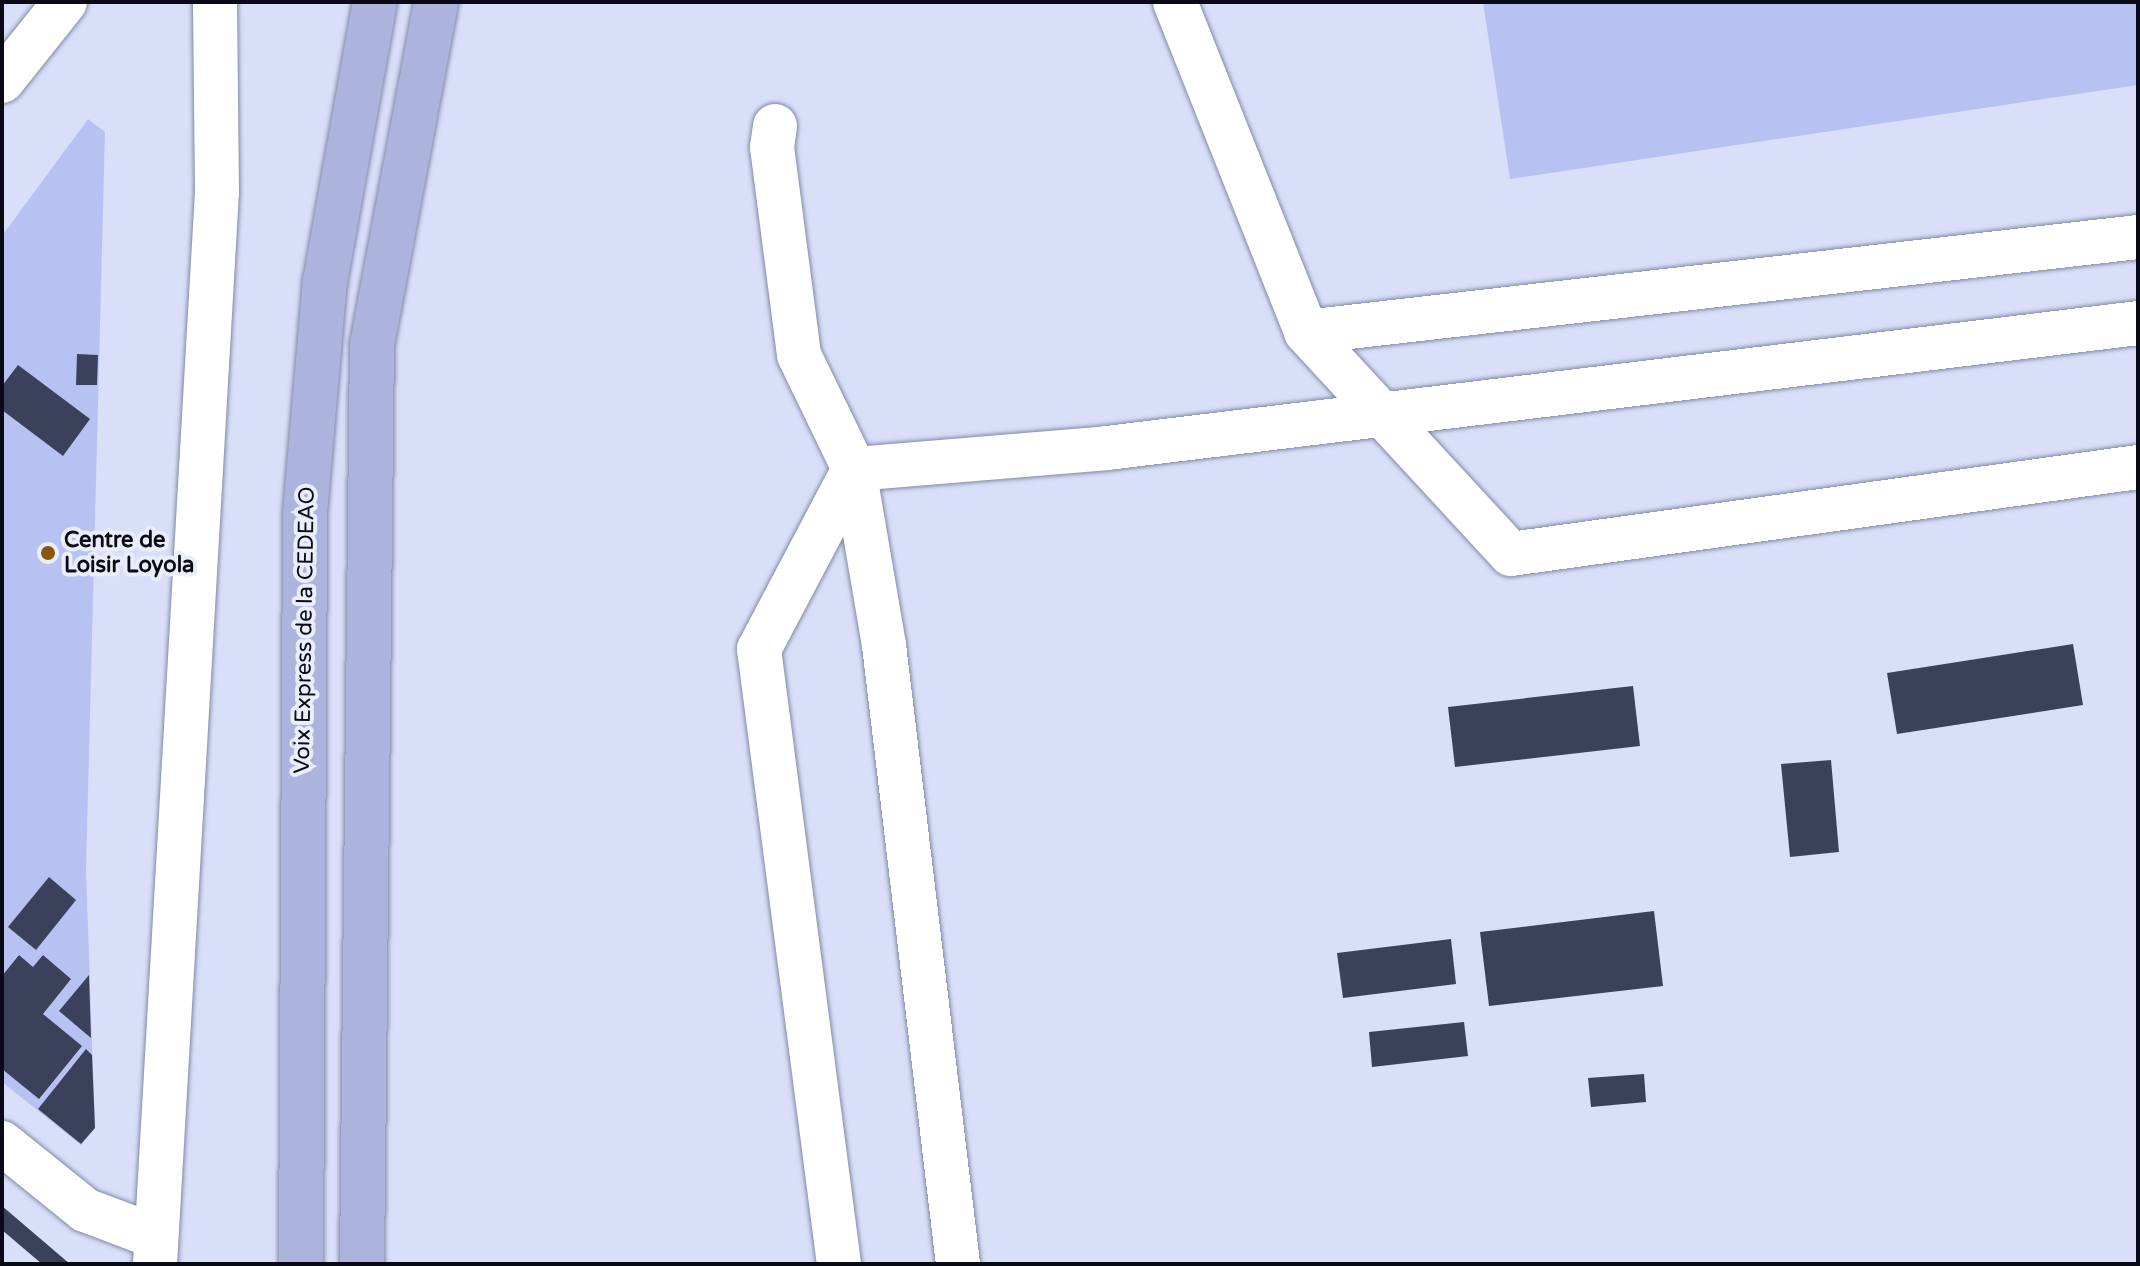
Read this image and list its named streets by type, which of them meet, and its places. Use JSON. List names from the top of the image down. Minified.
{"streets":{"main road":["Voix Express de la CEDEAO"]},"places":["Centre de Loisir Loyola"]}
